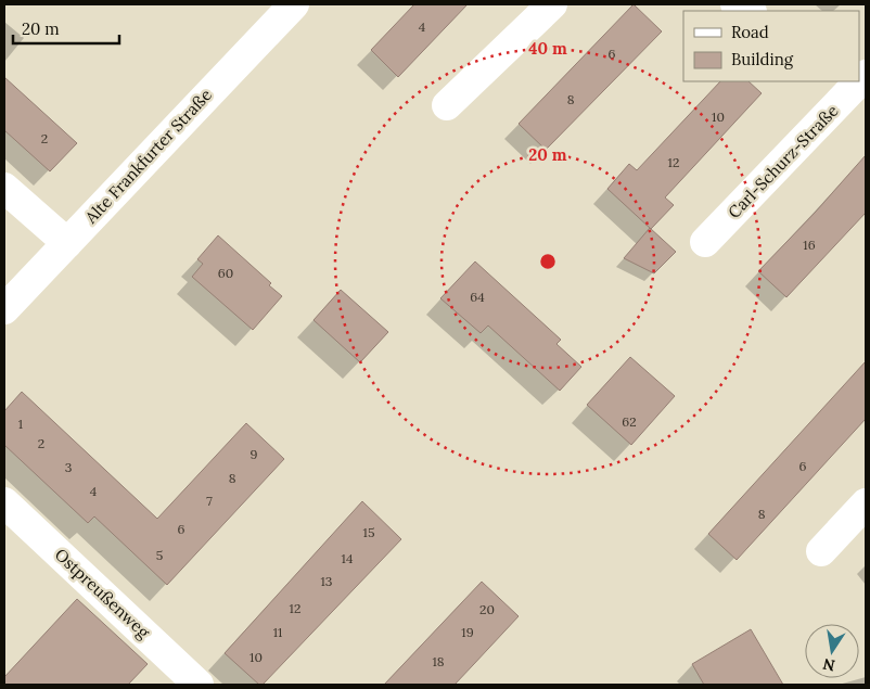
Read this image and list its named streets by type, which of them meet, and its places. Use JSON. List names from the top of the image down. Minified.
{"streets":{"street":["Alte Frankfurter Straße","Carl-Schurz-Straße","Ostpreußenweg"]},"house_numbers":["4","6","8","10","2","12","16","60","64","62","1","2","9","6","3","8","4","7","8","6","15","5","14","13","12","20","11","19","10","18"],"legend":["Road","Building"],"scale_bar":"20 m","north":"bottom","rings":["40 m","20 m"]}
